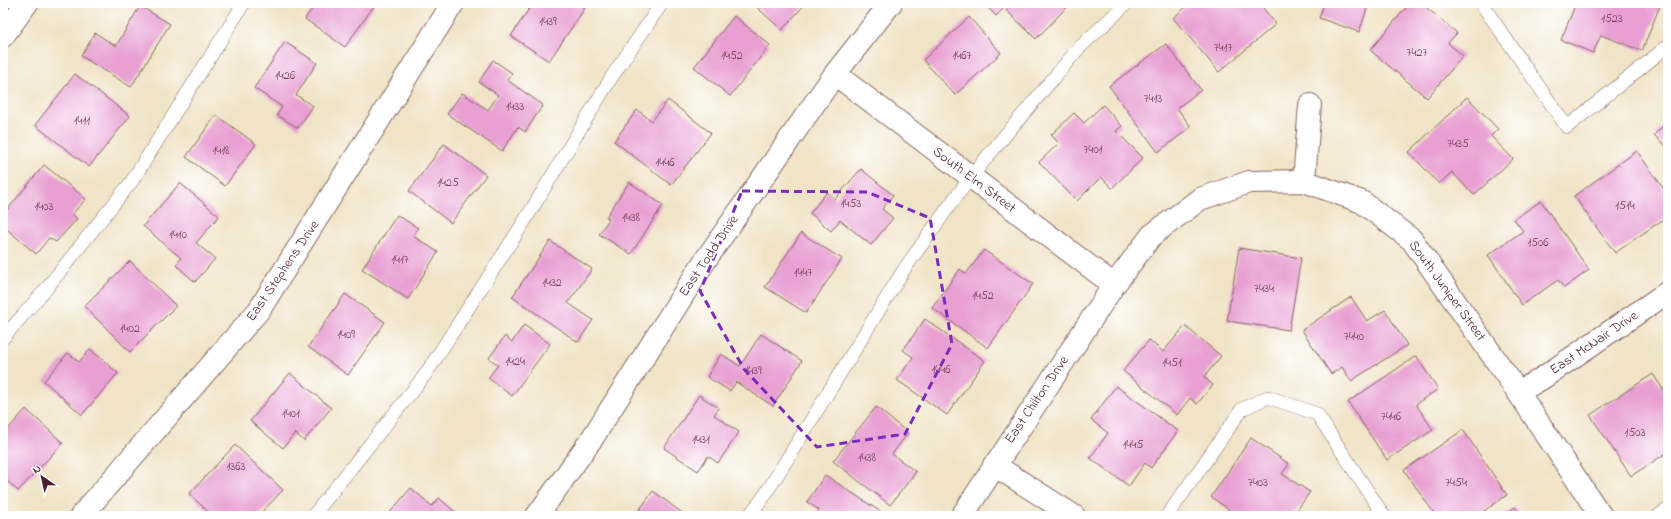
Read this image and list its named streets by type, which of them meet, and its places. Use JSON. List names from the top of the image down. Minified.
{"streets":{"street":["South Elm Street","East Todd Drive","East Stephens Drive","South Juniper Street","East McNair Drive","East Chilton Drive"]},"crossings":[["South Elm Street","East Todd Drive"],["South Elm Street","South Juniper Street"],["South Elm Street","East Chilton Drive"],["South Juniper Street","East McNair Drive"],["South Juniper Street","East Chilton Drive"]],"house_numbers":["1523","1439","7417","7427","1452","1467","1426","7413","1433","1411","7435","7401","1418","1446","1425","1453","1514","1403","1438","1410","1506","1417","1447","1432","7434","1452","1402","1409","7440","1424","1451","1446","1439","1401","7446","1503","1431","1445","1438","1363","7403","7454"],"north":"top left"}
